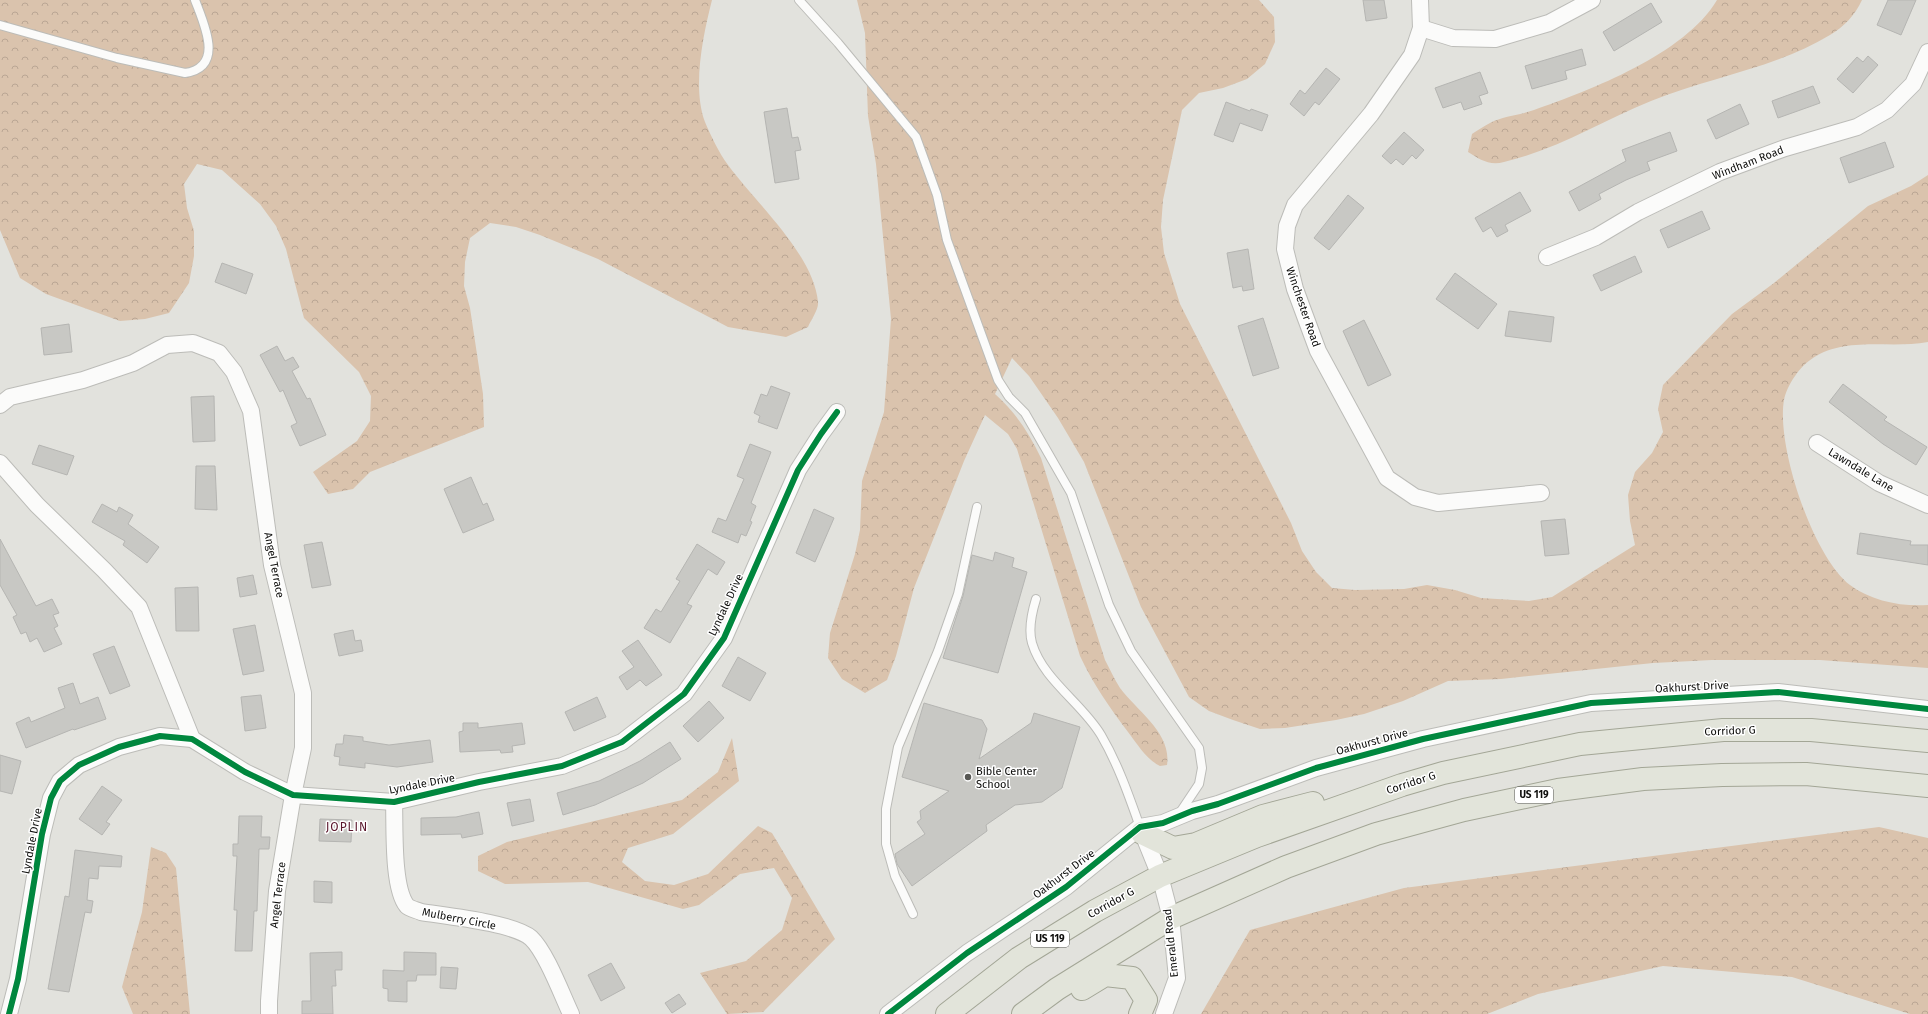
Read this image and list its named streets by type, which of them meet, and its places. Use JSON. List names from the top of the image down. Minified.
{"streets":{"highway":["Corridor G","US 119"],"street":["Windham Road","Winchester Road","Lawndale Lane","Angel Terrace","Lyndale Drive","Oakhurst Drive","Mulberry Circle","Emerald Road"]},"crossings":[["Angel Terrace","Lyndale Drive"],["Lyndale Drive","Mulberry Circle"],["Oakhurst Drive","Emerald Road"],["Corridor G","Emerald Road"],["US 119","Emerald Road"]],"districts":["JOPLIN"],"places":["Bible Center School"]}
